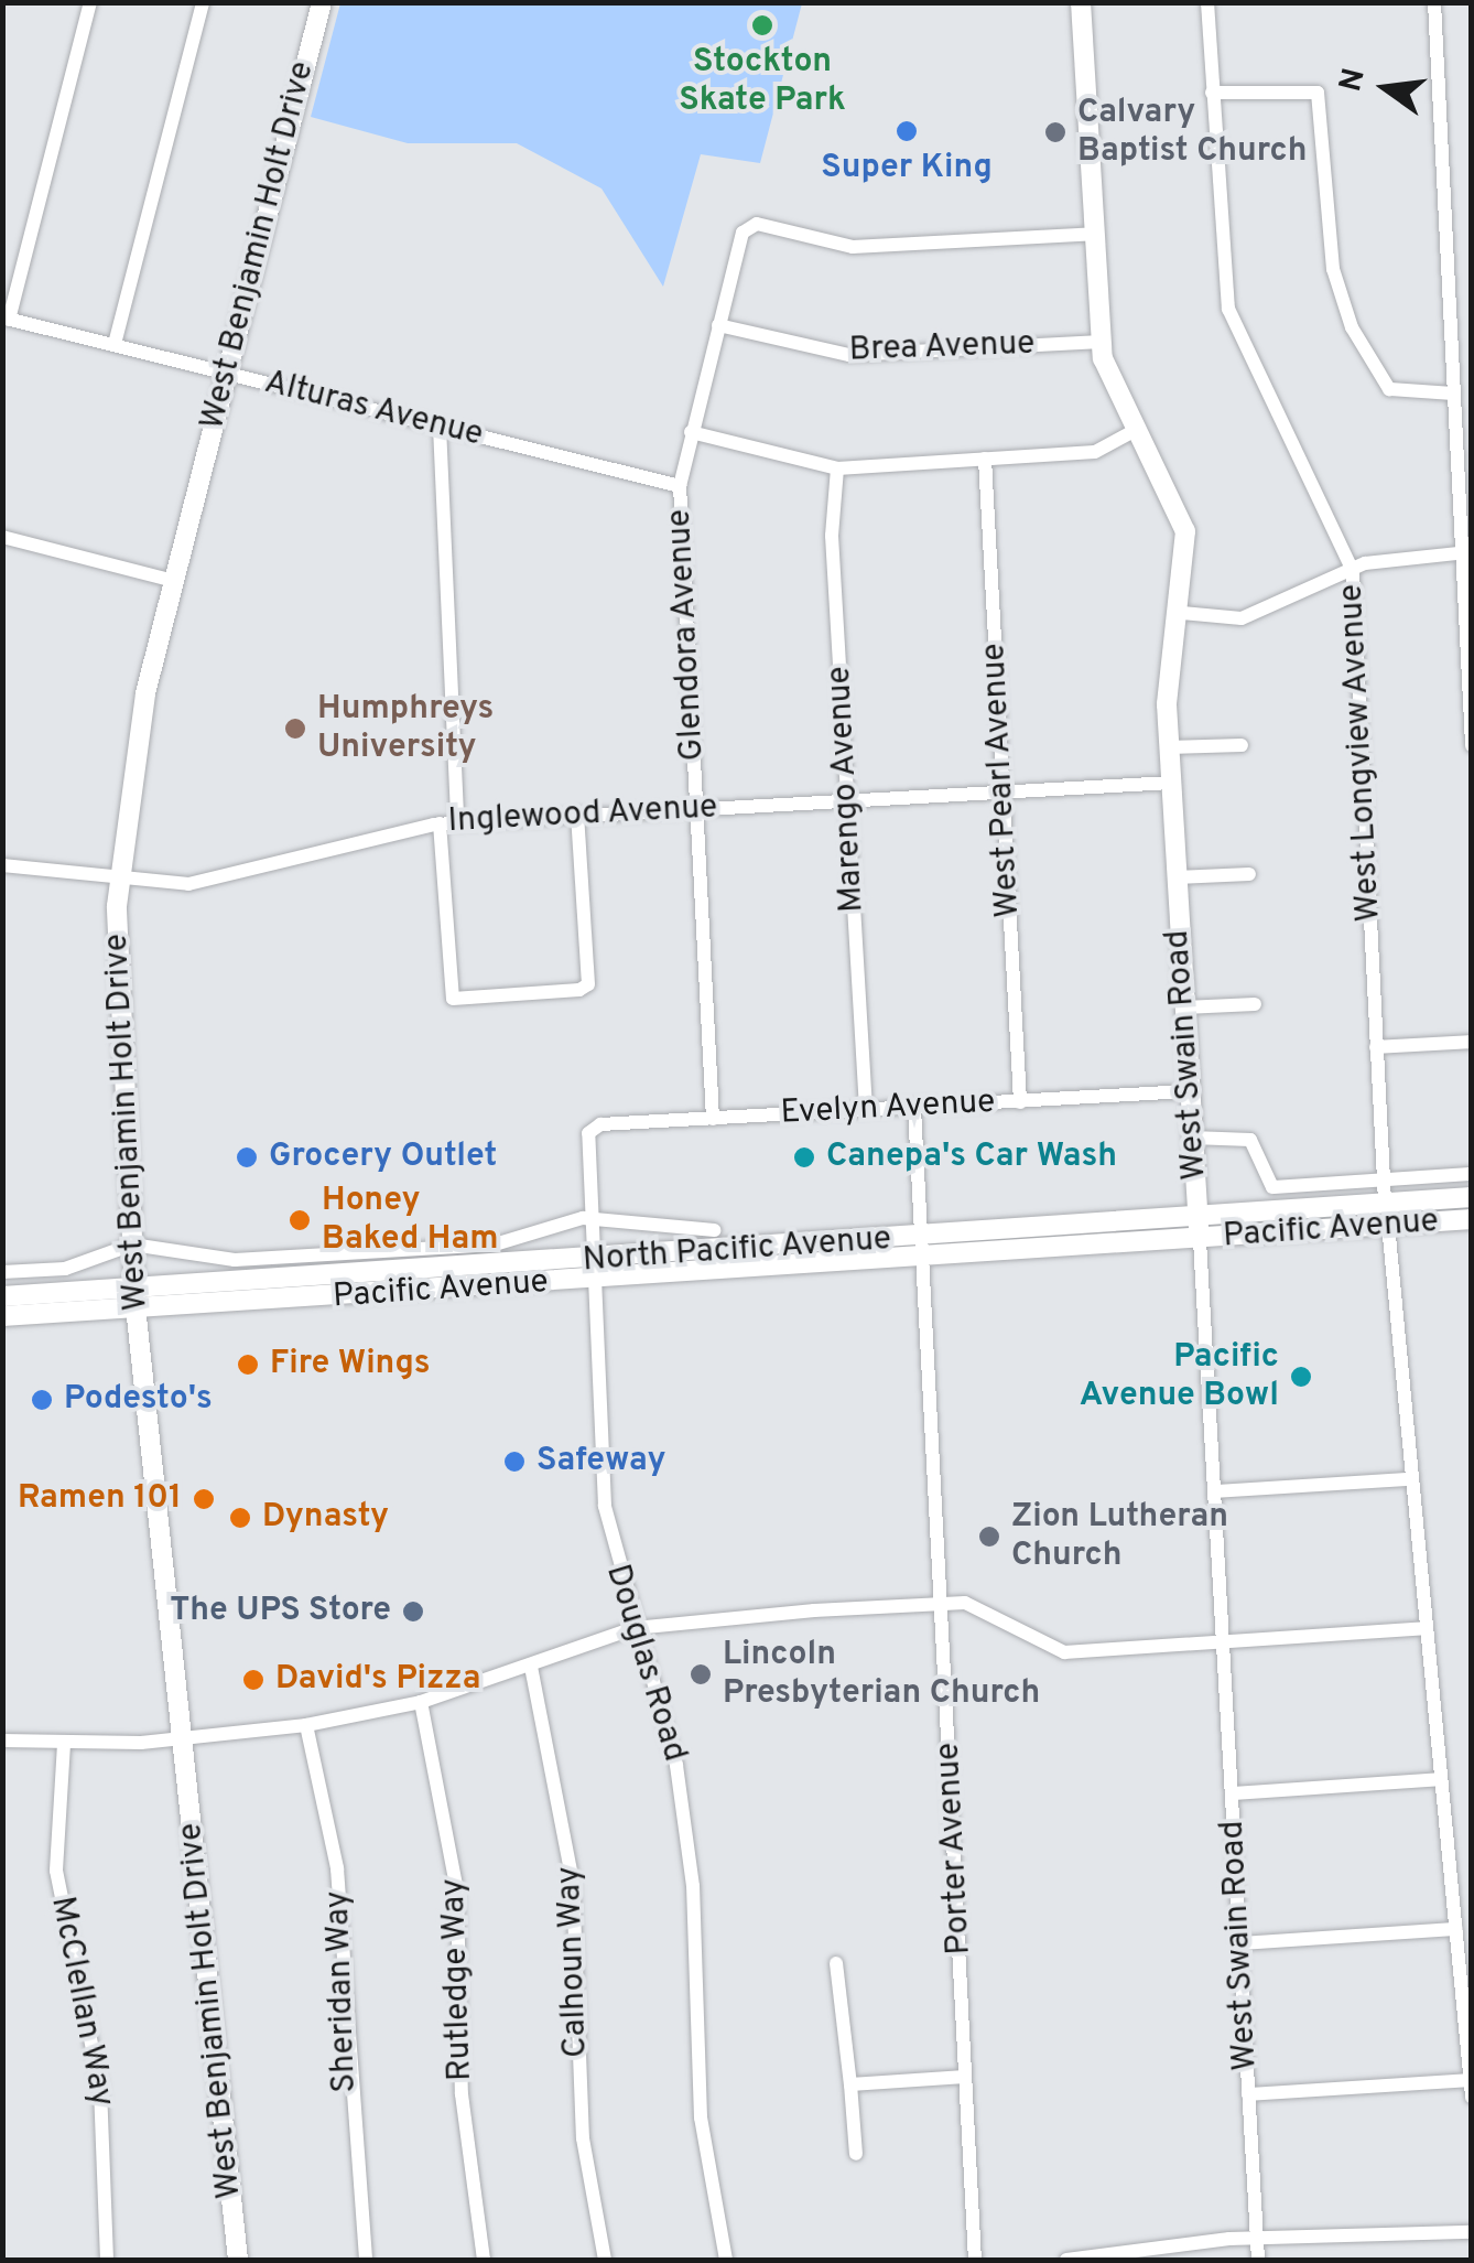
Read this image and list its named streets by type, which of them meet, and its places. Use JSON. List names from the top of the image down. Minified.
{"streets":{"main road":["West Benjamin Holt Drive","West Swain Road","Pacific Avenue","North Pacific Avenue"],"street":["Brea Avenue","Alturas Avenue","Glendora Avenue","West Longview Avenue","West Pearl Avenue","Marengo Avenue","Inglewood Avenue","Evelyn Avenue","Douglas Road","Porter Avenue","Calhoun Way","Rutledge Way","Sheridan Way","McClellan Way"]},"crossings":[["West Benjamin Holt Drive","Alturas Avenue"],["West Benjamin Holt Drive","Inglewood Avenue"],["West Benjamin Holt Drive","Pacific Avenue"],["Brea Avenue","Glendora Avenue"],["Brea Avenue","West Swain Road"],["Alturas Avenue","Glendora Avenue"],["Glendora Avenue","Inglewood Avenue"],["Glendora Avenue","West Swain Road"],["Glendora Avenue","Evelyn Avenue"],["West Longview Avenue","North Pacific Avenue"],["West Pearl Avenue","Inglewood Avenue"],["West Pearl Avenue","Evelyn Avenue"],["Marengo Avenue","Inglewood Avenue"],["Marengo Avenue","Evelyn Avenue"],["Inglewood Avenue","West Swain Road"],["West Swain Road","Evelyn Avenue"],["West Swain Road","Pacific Avenue"],["West Swain Road","North Pacific Avenue"],["Evelyn Avenue","Douglas Road"],["Evelyn Avenue","Porter Avenue"],["Pacific Avenue","North Pacific Avenue"],["Pacific Avenue","Douglas Road"],["Pacific Avenue","Porter Avenue"],["North Pacific Avenue","Douglas Road"],["North Pacific Avenue","Porter Avenue"]],"places":["Stockton Skate Park","Super King","Calvary Baptist Church","Humphreys University","Grocery Outlet","Canepa's Car Wash","Honey Baked Ham","Fire Wings","Pacific Avenue Bowl","Podesto's","Safeway","Ramen 101","Dynasty","Zion Lutheran Church","The UPS Store","Lincoln Presbyterian Church","David's Pizza"],"north":"left"}
